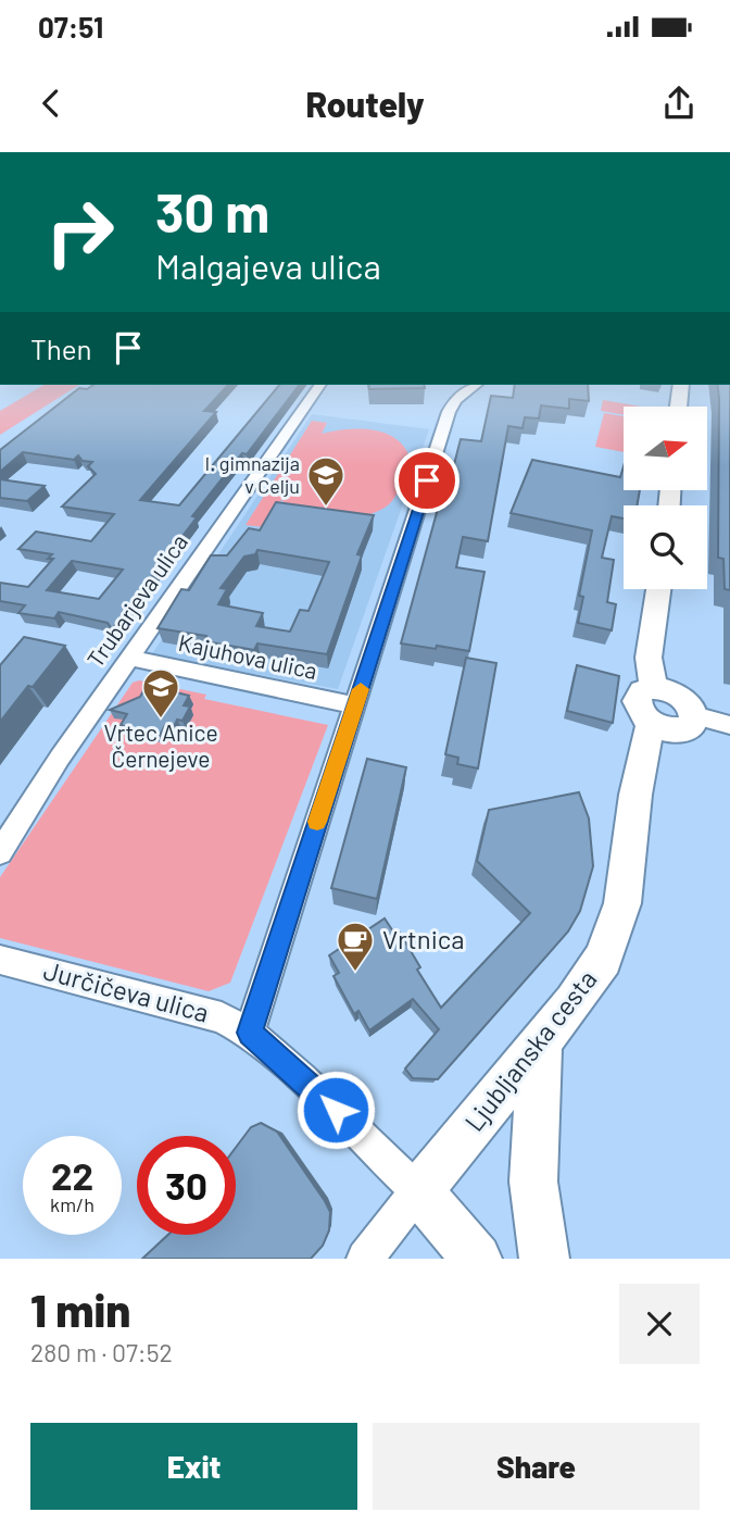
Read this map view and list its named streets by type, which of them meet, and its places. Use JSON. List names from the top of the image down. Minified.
{"streets":{"street":["Trubarjeva ulica","Kajuhova ulica","Jurčičeva ulica","Ljubljanska cesta"]},"crossings":[["Trubarjeva ulica","Kajuhova ulica"],["Jurčičeva ulica","Ljubljanska cesta"]],"places":{"school or university":["I. gimnazija v Celju","Vrtec Anice Černejeve"],"cafe":["Vrtnica"]},"north":"right","page":{"status":"07:51","header":"Routely","turn":["30 m","Malgajeva ulica"],"then":"Then","speed":"22 km/h","limit":"30","heading":["1 min","280 m · 07:52"],"buttons":["Exit","Share"]}}
